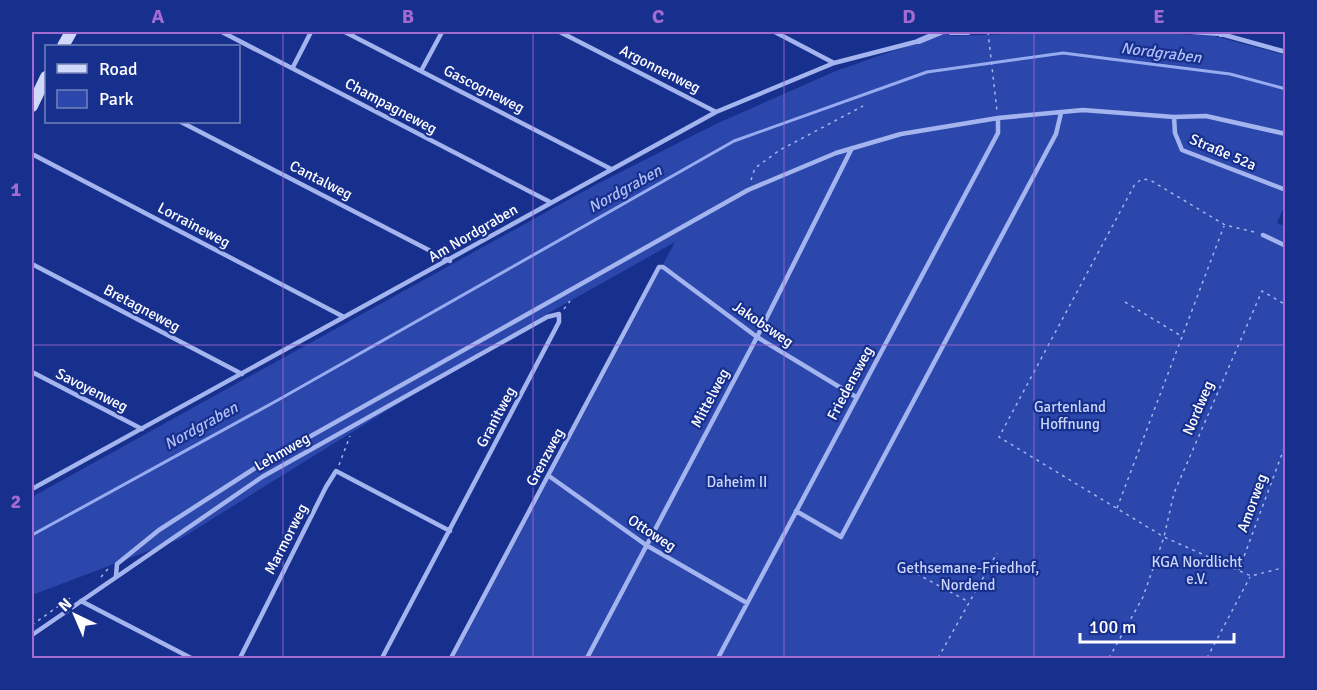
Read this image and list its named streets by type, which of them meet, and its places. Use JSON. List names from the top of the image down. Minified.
{"streets":{"street":["Am Nordgraben"],"lane":["Argonnenweg","Gascogneweg","Champagneweg","Straße 52a","Cantalweg","Lorraineweg","Bretagneweg","Jakobsweg","Friedensweg","Savoyenweg","Mittelweg","Granitweg","Lehmweg","Grenzweg","Ottoweg","Marmorweg"],"path":["Nordweg","Amorweg"]},"crossings":[["Argonnenweg","Am Nordgraben"],["Gascogneweg","Am Nordgraben"],["Champagneweg","Am Nordgraben"],["Cantalweg","Am Nordgraben"],["Lorraineweg","Am Nordgraben"],["Am Nordgraben","Bretagneweg"],["Am Nordgraben","Savoyenweg"],["Jakobsweg","Friedensweg"],["Jakobsweg","Mittelweg"],["Jakobsweg","Grenzweg"],["Friedensweg","Ottoweg"],["Mittelweg","Ottoweg"],["Granitweg","Lehmweg"],["Grenzweg","Ottoweg"]],"water":["Nordgraben"],"parks":["Gartenland Hoffnung","Daheim II","KGA Nordlicht e.V.","Gethsemane-Friedhof, Nordend"],"legend":["Road","Park"],"scale_bar":"100 m","north":"top left","grid":{"columns":["A","B","C","D","E"],"rows":["1","2"]}}
